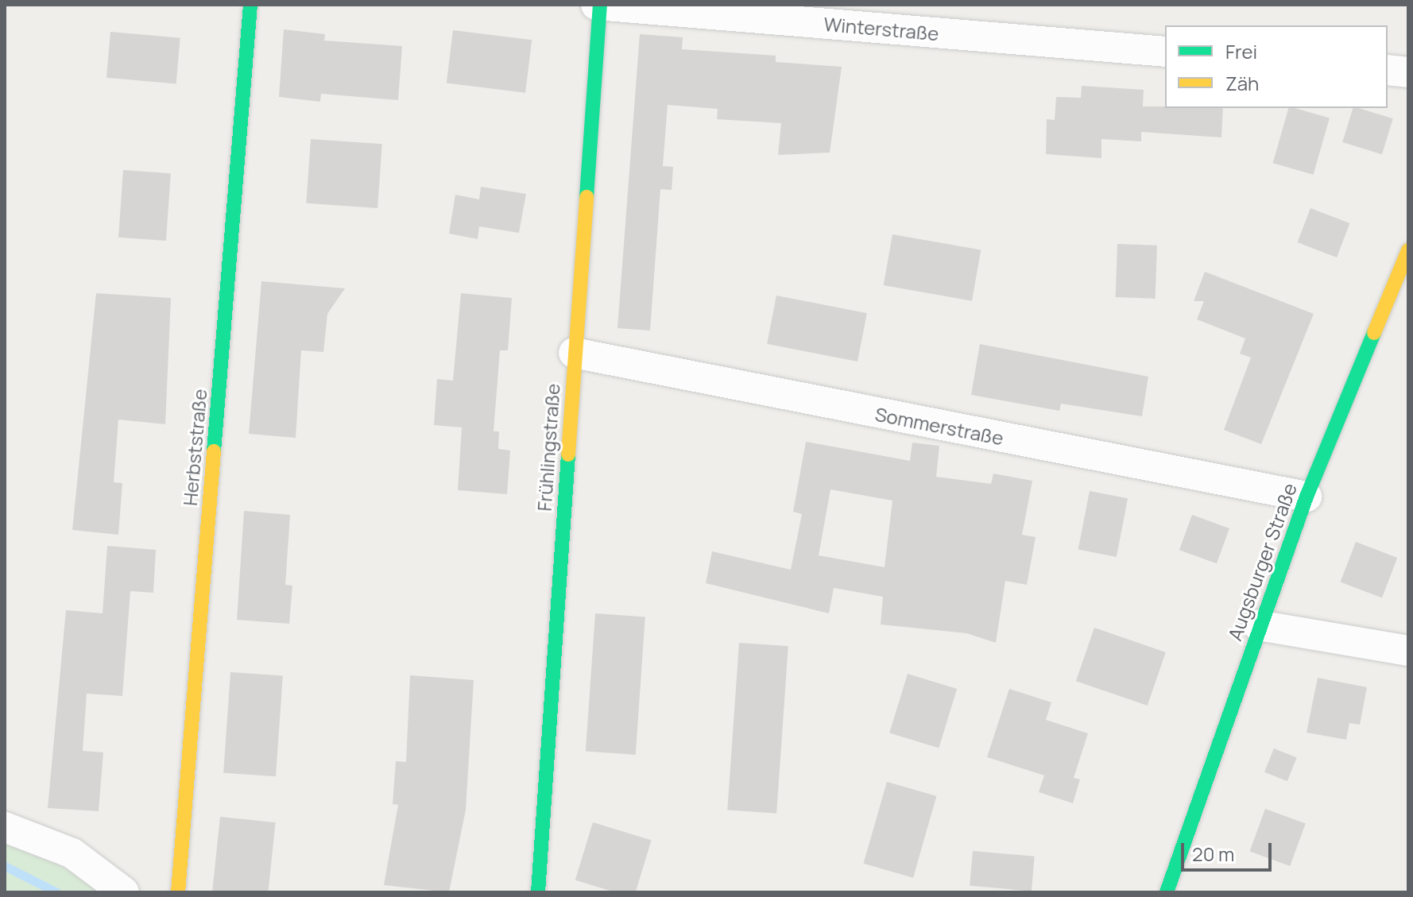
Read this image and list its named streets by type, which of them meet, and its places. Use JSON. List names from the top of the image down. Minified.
{"streets":{"street":["Winterstraße","Sommerstraße","Herbststraße","Frühlingstraße","Augsburger Straße"]},"crossings":[["Winterstraße","Frühlingstraße"],["Sommerstraße","Frühlingstraße"],["Sommerstraße","Augsburger Straße"]],"legend":["Frei","Zäh"],"scale_bar":"20 m"}
